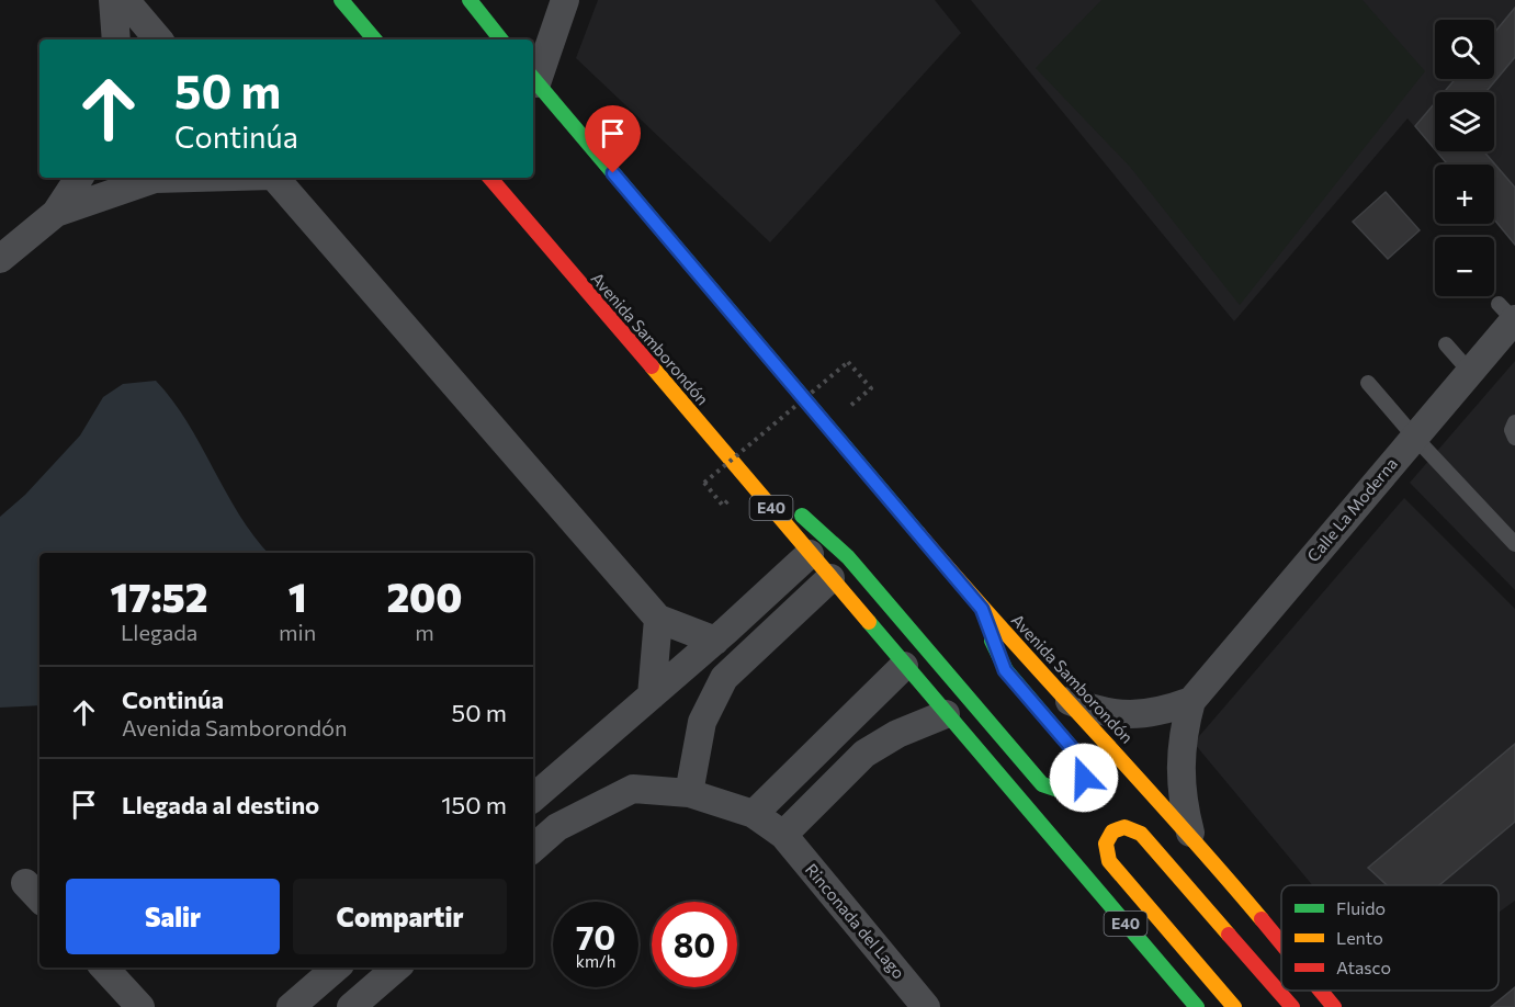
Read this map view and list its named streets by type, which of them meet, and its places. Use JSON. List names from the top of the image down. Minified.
{"streets":{"highway":["Avenida Samborondón","E40"],"street":["Calle La Moderna","Rinconada del Lago"]},"crossings":[["Avenida Samborondón","Calle La Moderna"]],"legend":["Fluido","Lento","Atasco"],"page":{"map_buttons":["+","−"],"turn":["50 m","Continúa"],"eta":["17:52","Llegada","1","min","200","m"],"list":[{"name":"Continúa","note":"Avenida Samborondón","value":"50 m"},{"name":"Llegada al destino","value":"150 m"}],"buttons":["Salir","Compartir"],"speed":"70 km/h","limit":"80"}}
